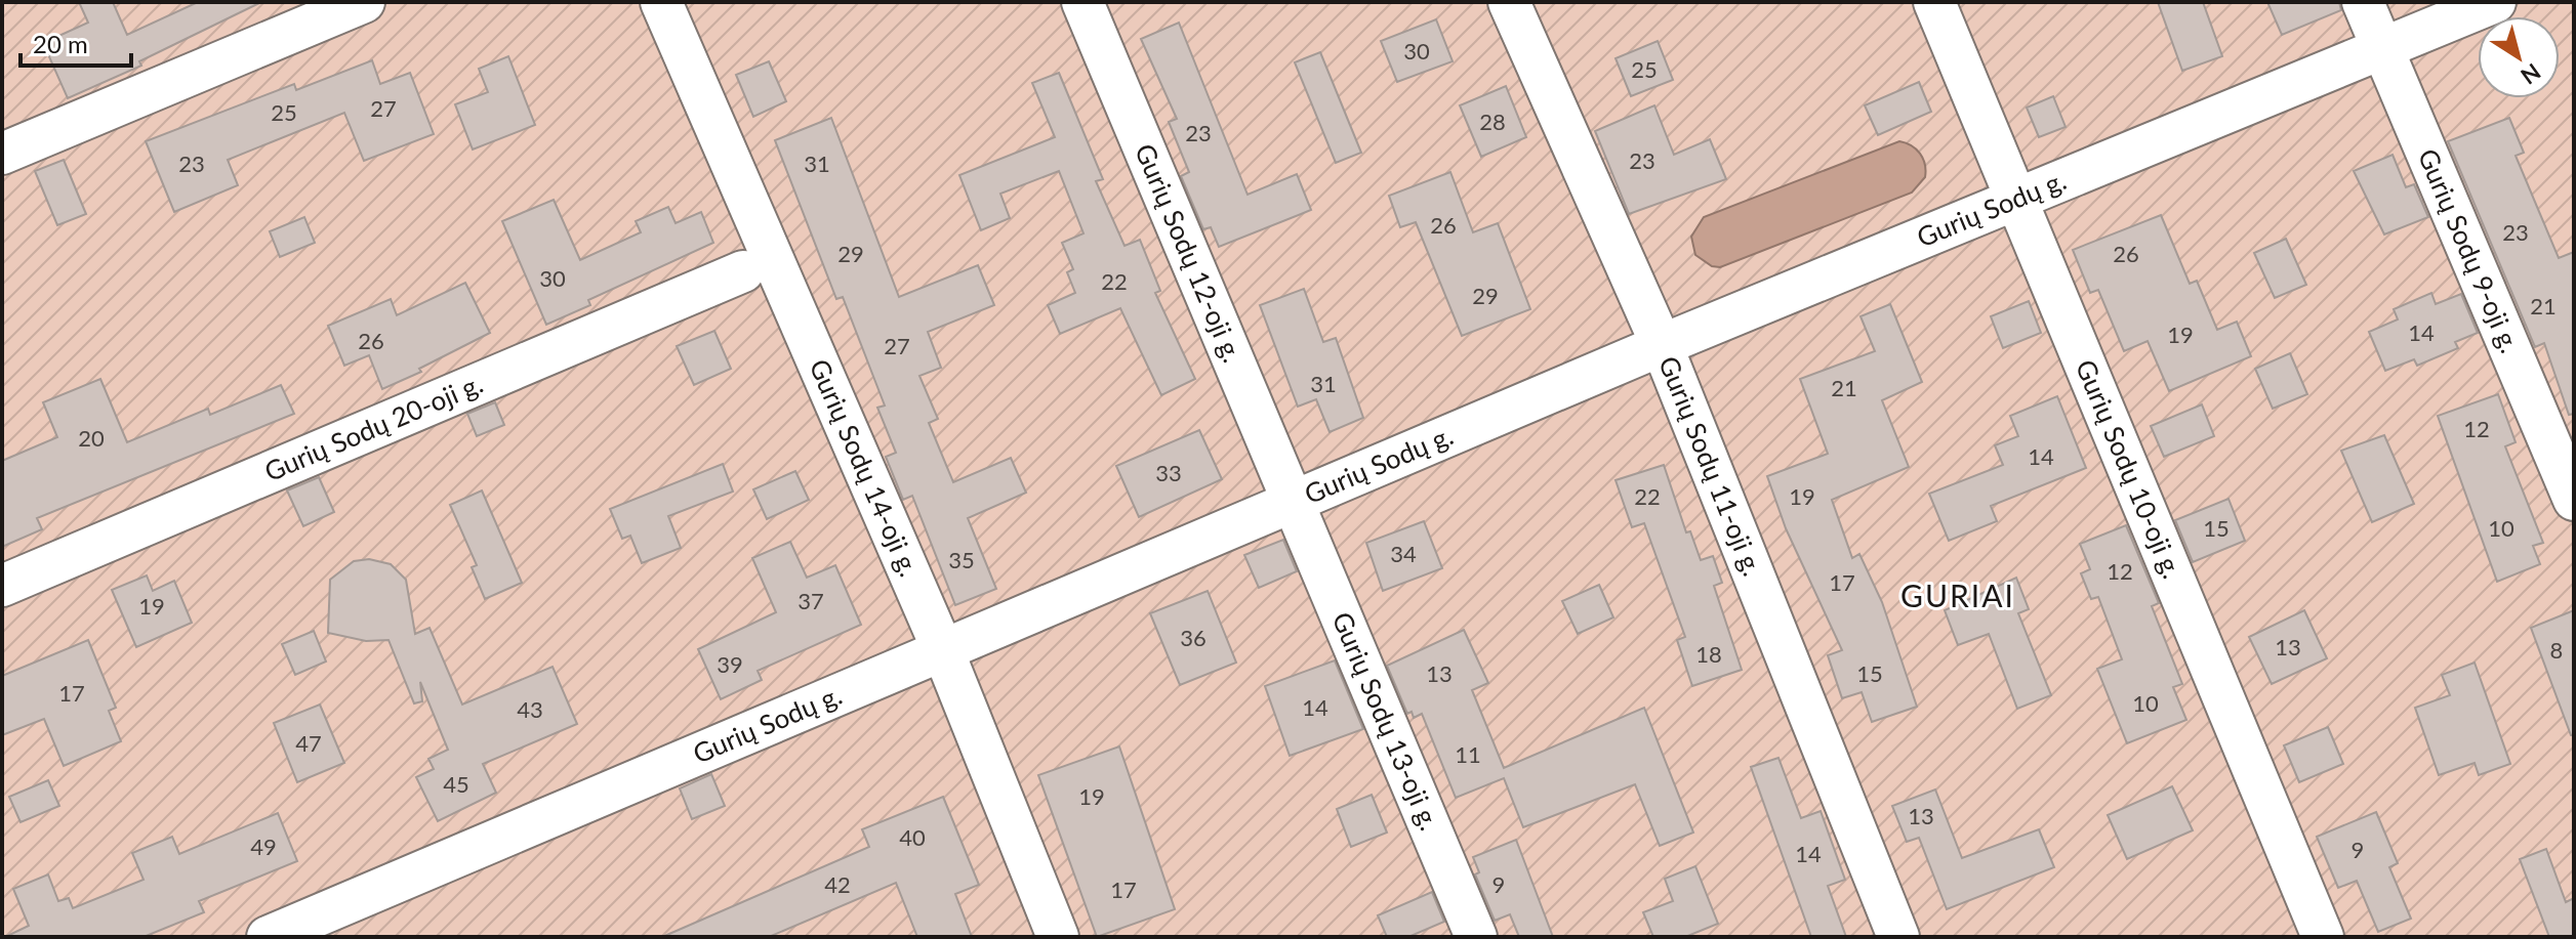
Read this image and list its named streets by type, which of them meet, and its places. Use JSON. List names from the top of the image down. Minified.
{"streets":{"street":["Gurių Sodų g.","Gurių Sodų 9-oji g.","Gurių Sodų 12-oji g.","Gurių Sodų 20-oji g.","Gurių Sodų 11-oji g.","Gurių Sodų 14-oji g.","Gurių Sodų 10-oji g.","Gurių Sodų 13-oji g."]},"crossings":[["Gurių Sodų g.","Gurių Sodų 9-oji g."],["Gurių Sodų g.","Gurių Sodų 12-oji g."],["Gurių Sodų g.","Gurių Sodų 11-oji g."],["Gurių Sodų g.","Gurių Sodų 14-oji g."],["Gurių Sodų g.","Gurių Sodų 10-oji g."],["Gurių Sodų g.","Gurių Sodų 13-oji g."],["Gurių Sodų 12-oji g.","Gurių Sodų 13-oji g."]],"districts":["GURIAI"],"house_numbers":["30","25","27","25","28","23","23","23","31","26","23","29","26","30","22","29","21","14","19","26","27","31","21","12","20","14","33","22","19","15","10","34","35","12","17","37","19","36","13","8","18","39","13","15","17","10","14","43","47","11","45","19","13","40","49","9","14","42","9","17"],"scale_bar":"20 m","north":"bottom right"}
